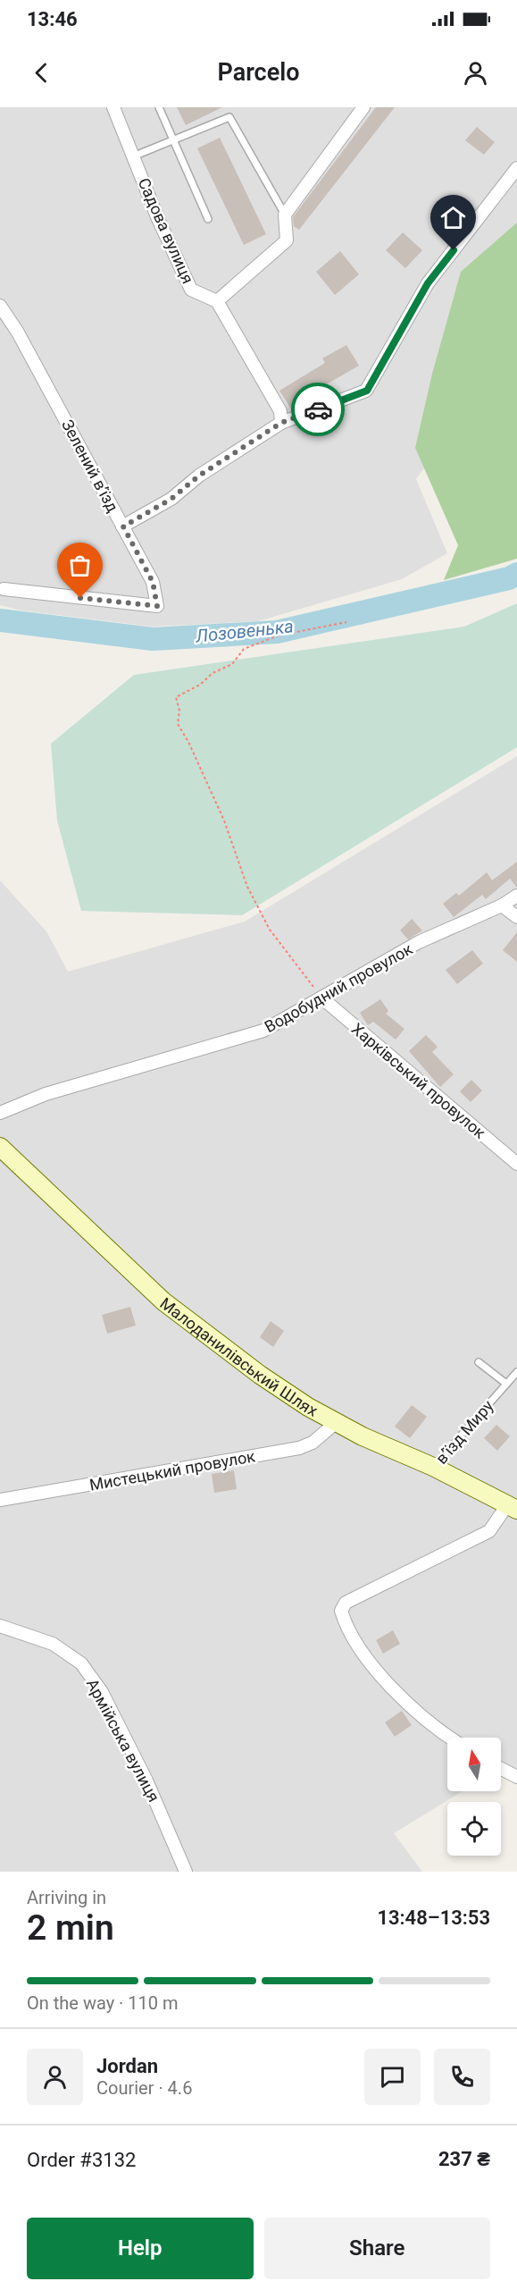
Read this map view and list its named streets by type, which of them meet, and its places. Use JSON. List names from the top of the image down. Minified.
{"streets":{"main road":["Малоданилівський Шлях"],"street":["Садова вулиця","Зелений в’їзд","Водобудний провулок","Харківський провулок","Мистецький провулок","Армійська вулиця"],"lane":["в’їзд Миру"]},"crossings":[["Водобудний провулок","Харківський провулок"],["Малоданилівський Шлях","в’їзд Миру"],["Малоданилівський Шлях","Мистецький провулок"]],"water":["Лозовенька"],"north":"top","page":{"status":"13:46","header":"Parcelo","heading":["2 min","Arriving in","13:48–13:53"],"panel":["Jordan","Courier · 4.6","Order #3132","237 ₴"],"bar":"On the way · 110 m","buttons":["Help","Share"]}}
